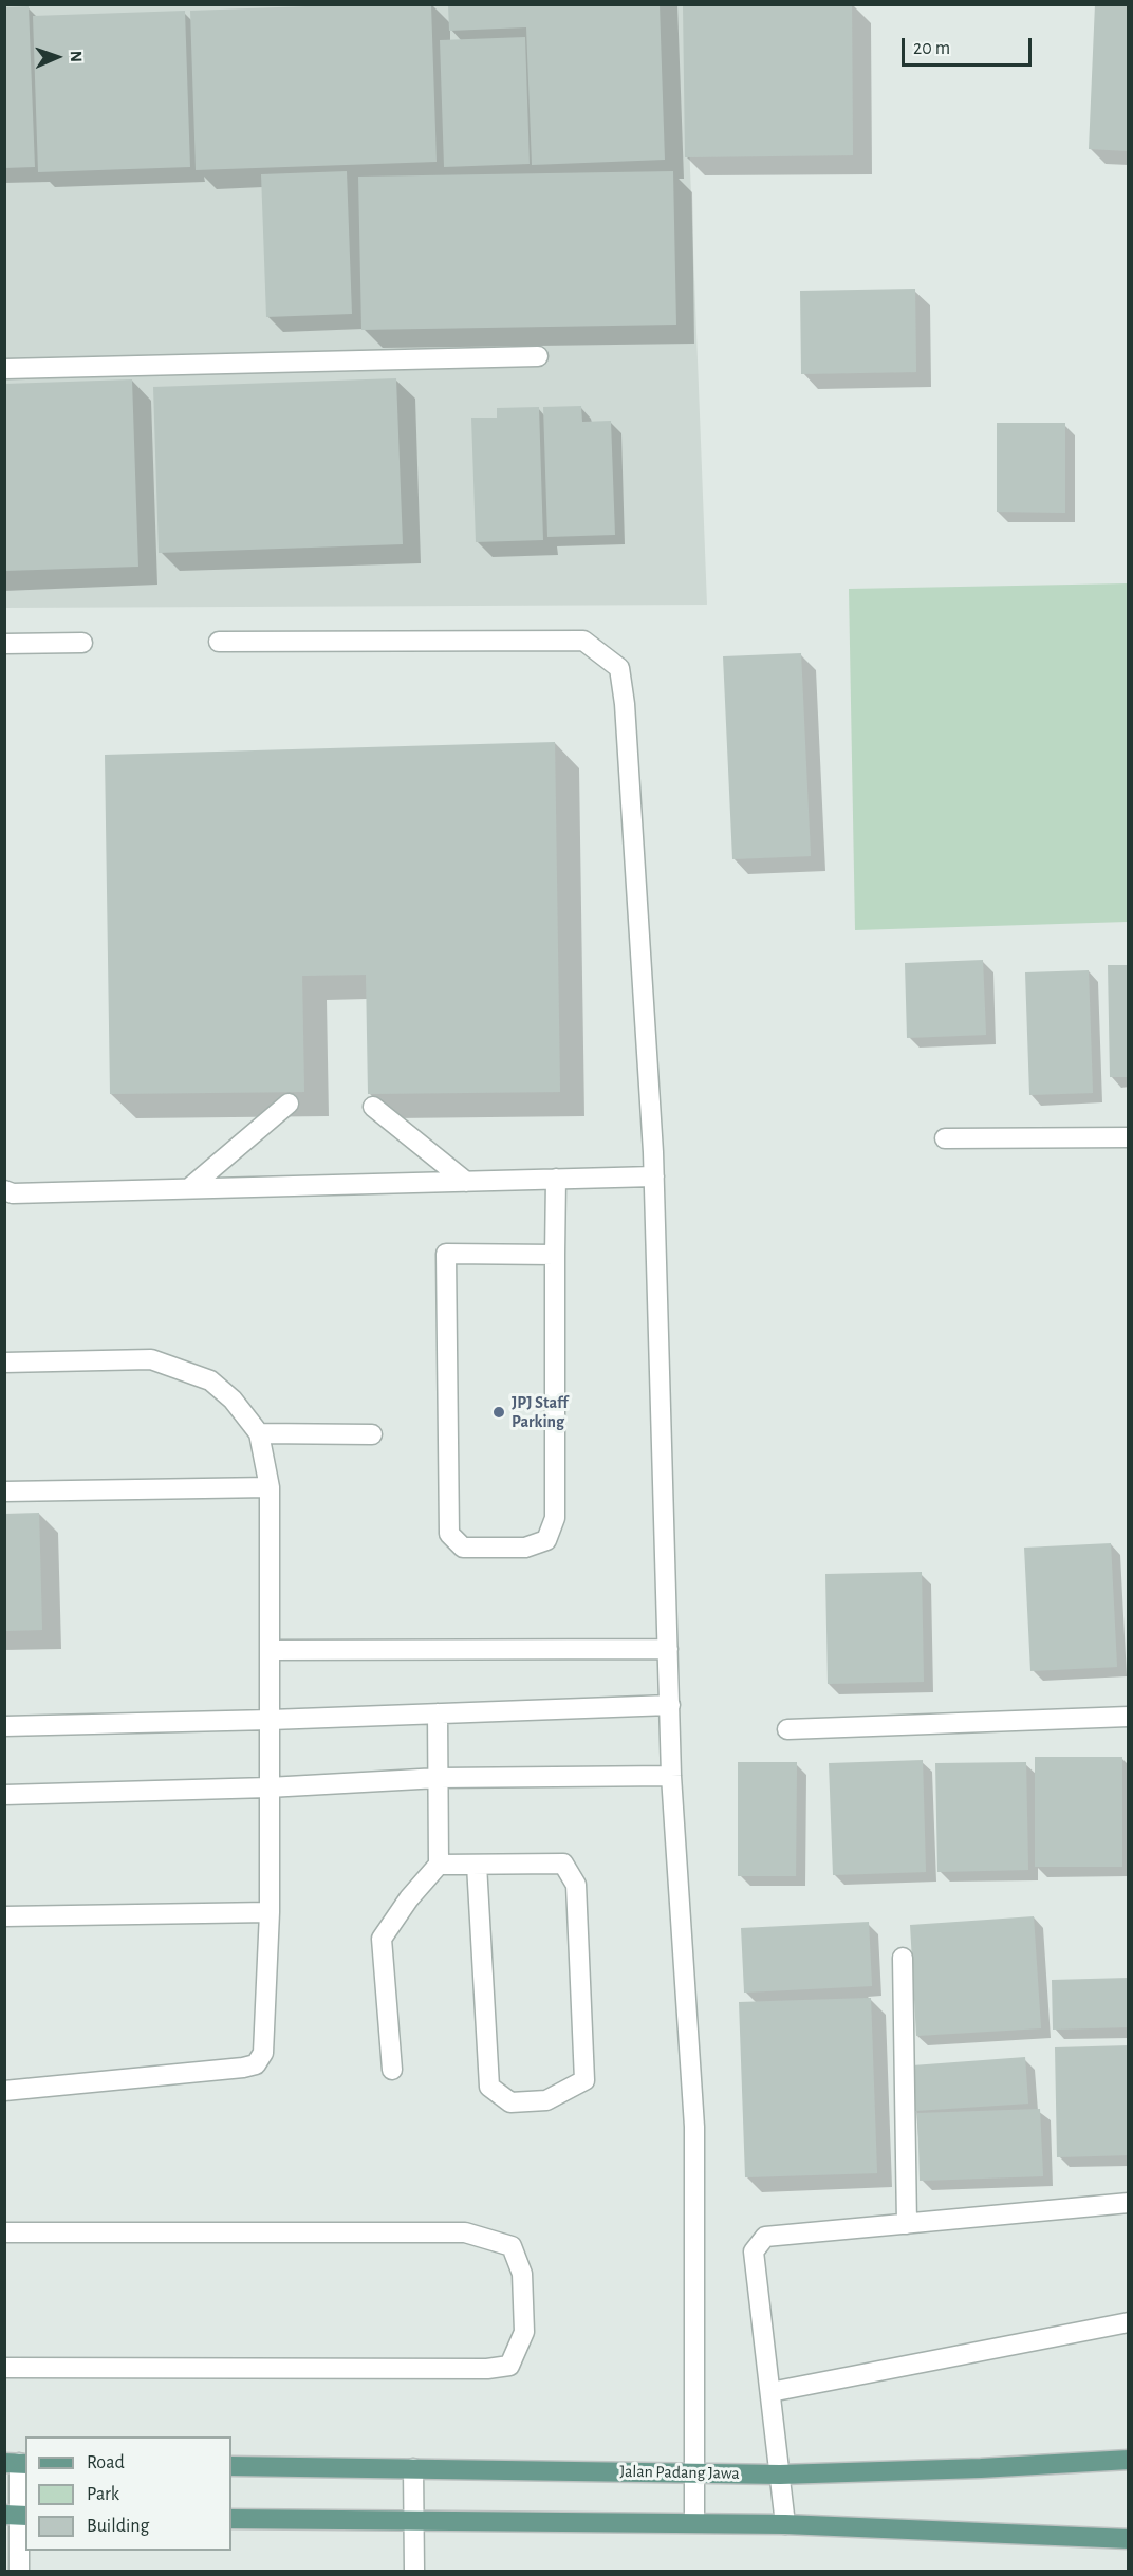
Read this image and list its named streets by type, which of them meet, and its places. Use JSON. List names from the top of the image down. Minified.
{"streets":{"main road":["Jalan Padang Jawa"]},"places":["JPJ Staff Parking"],"legend":["Road","Park","Building"],"scale_bar":"20 m","north":"right"}
